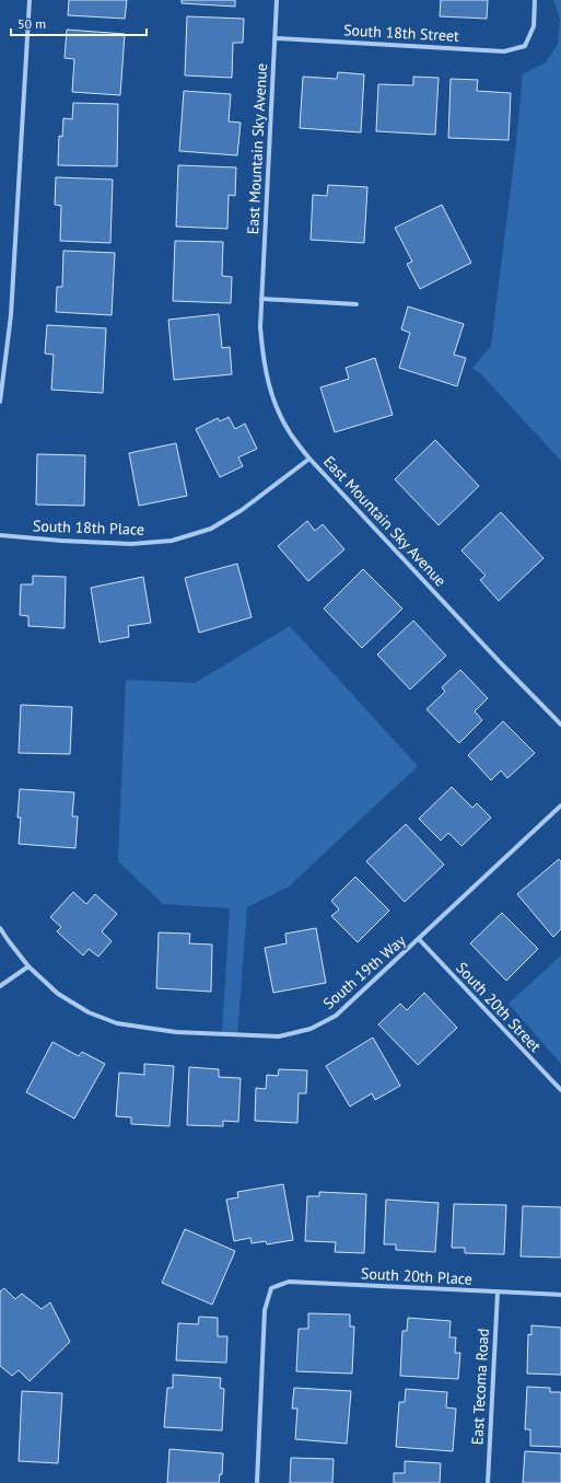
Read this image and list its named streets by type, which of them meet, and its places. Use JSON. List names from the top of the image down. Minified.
{"streets":{"street":["South 18th Street","East Mountain Sky Avenue","South 18th Place","South 19th Way","South 20th Street","South 20th Place","East Tecoma Road"]},"crossings":[["South 18th Street","East Mountain Sky Avenue"],["East Mountain Sky Avenue","South 18th Place"],["South 19th Way","South 20th Street"],["South 20th Place","East Tecoma Road"]],"scale_bar":"50 m"}
